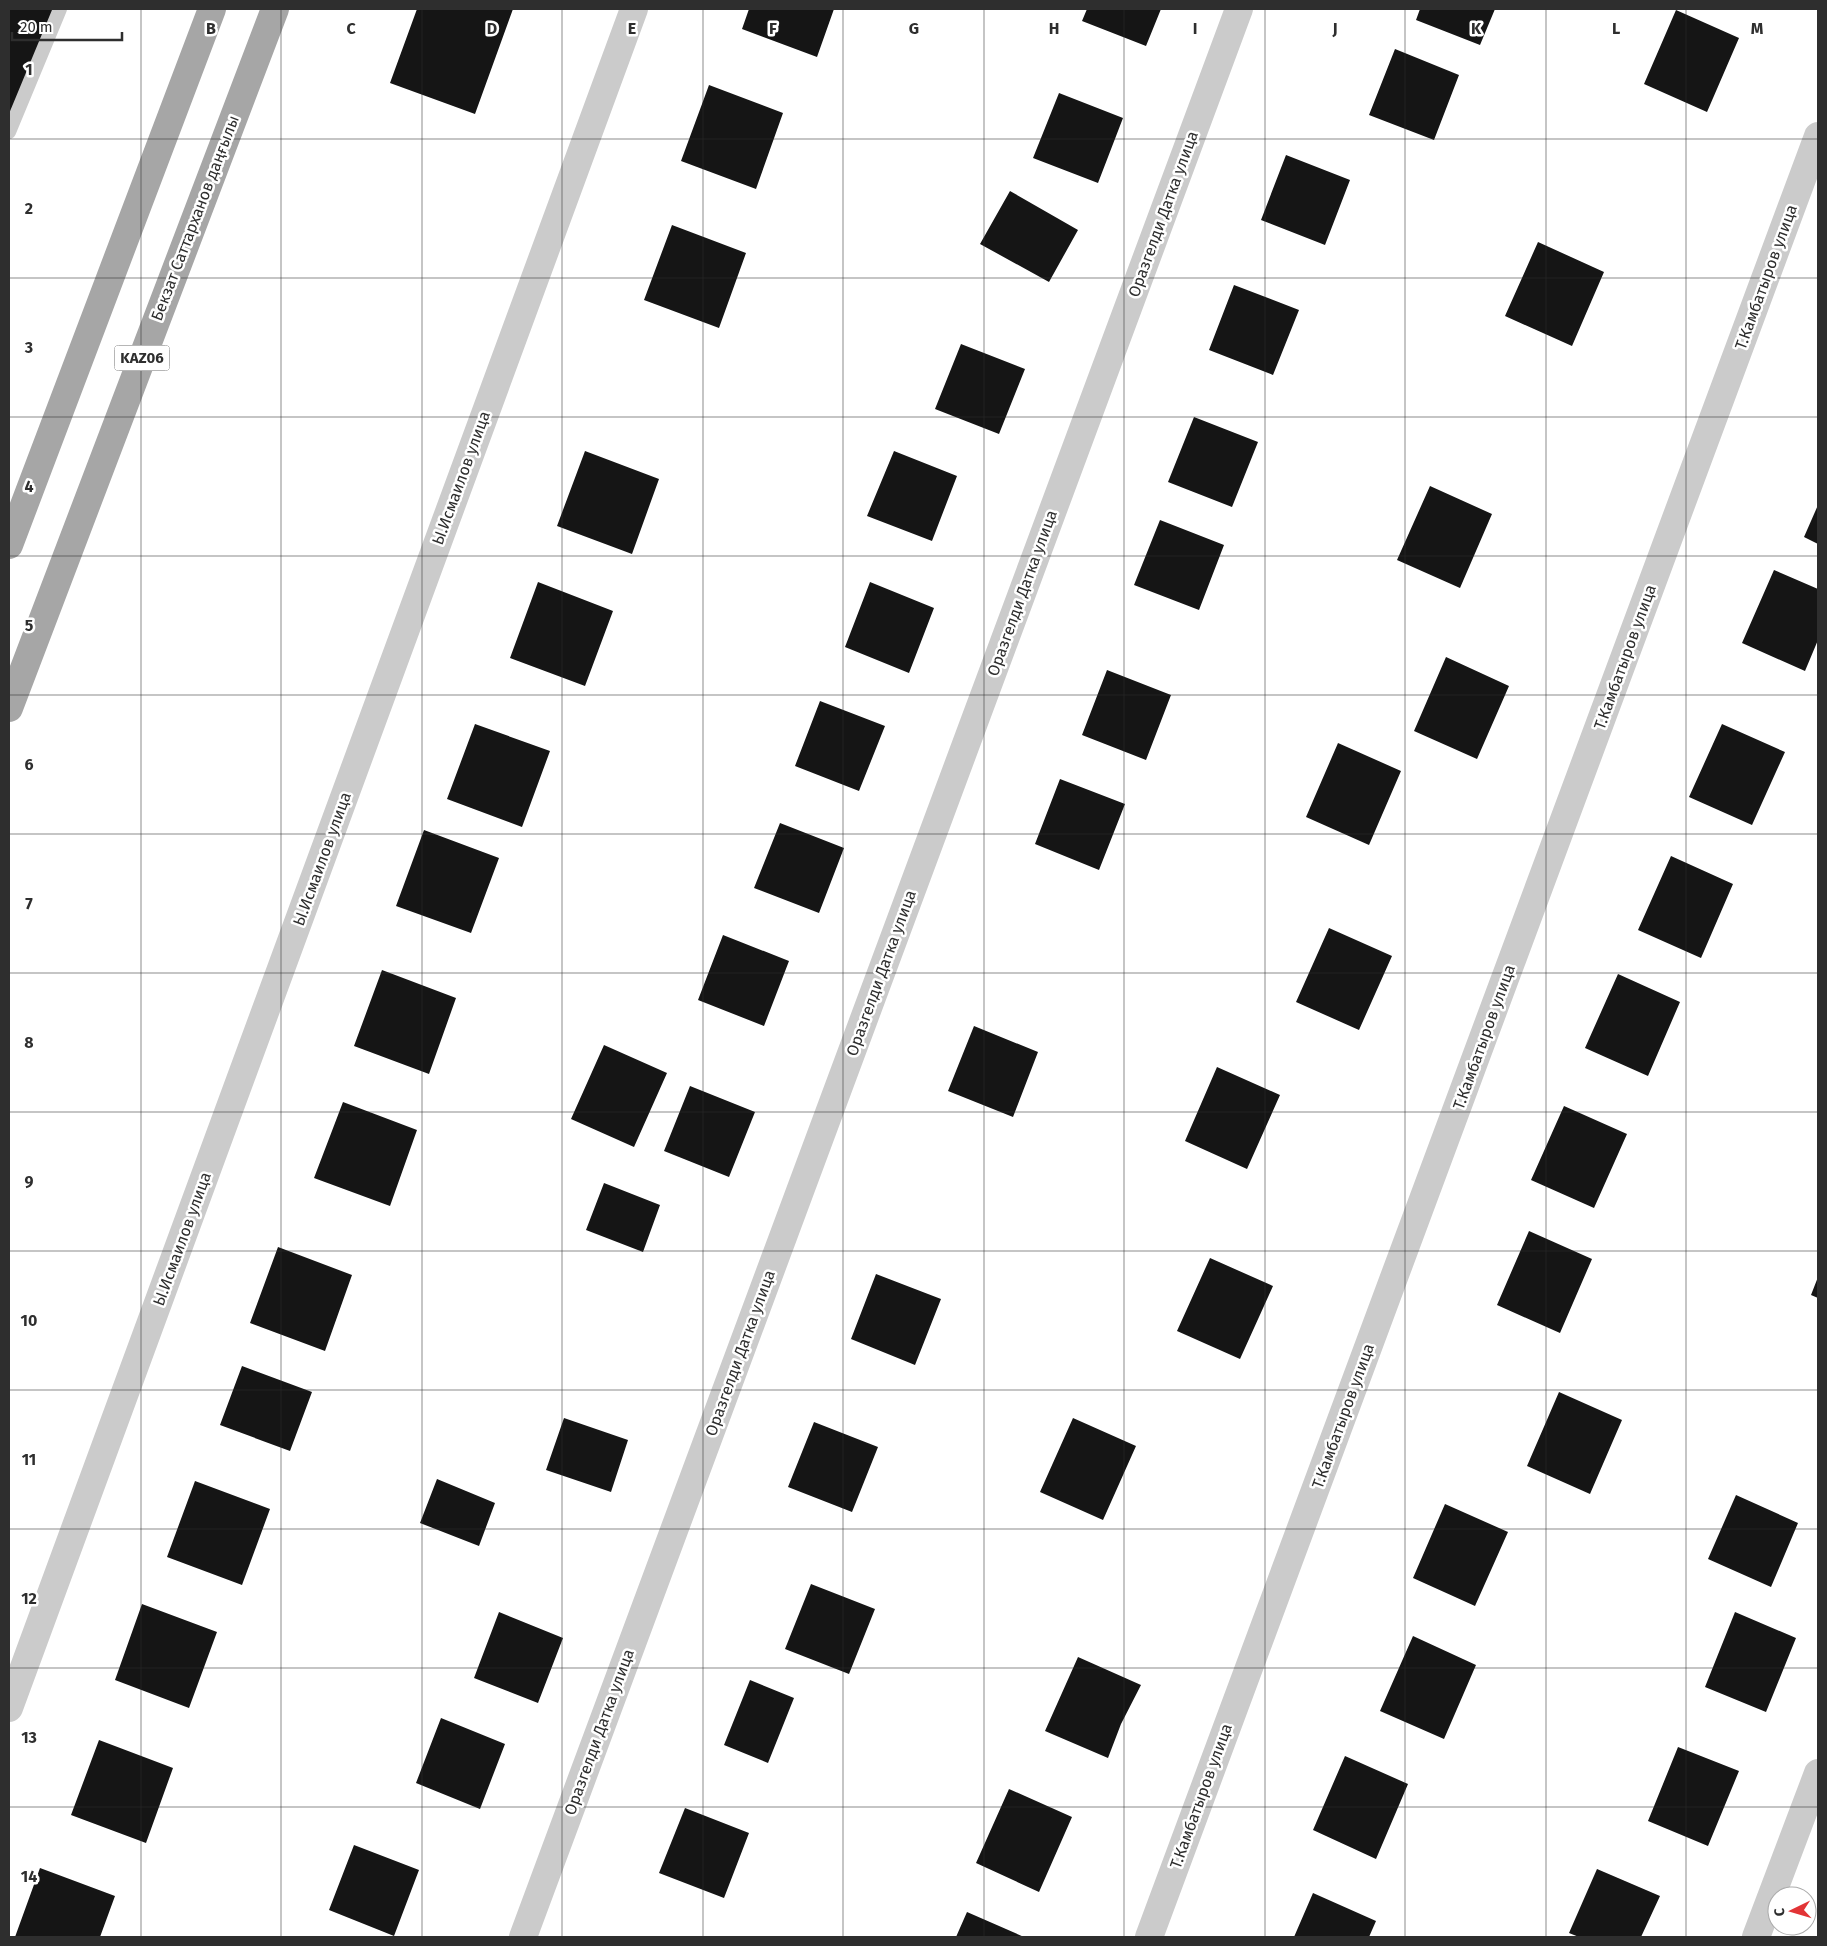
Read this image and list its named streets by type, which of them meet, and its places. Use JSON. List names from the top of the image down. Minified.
{"streets":{"main road":["Бекзат Саттарханов даңғылы","KАZ06"],"street":["Оразгелди Датка улица","Т.Камбатыров улица","Ы.Исмаилов улица"]},"scale_bar":"20 m","north":"left","grid":{"columns":["B","C","D","E","F","G","H","I","J","K","L","M"],"rows":["1","2","3","4","5","6","7","8","9","10","11","12","13","14"]}}
